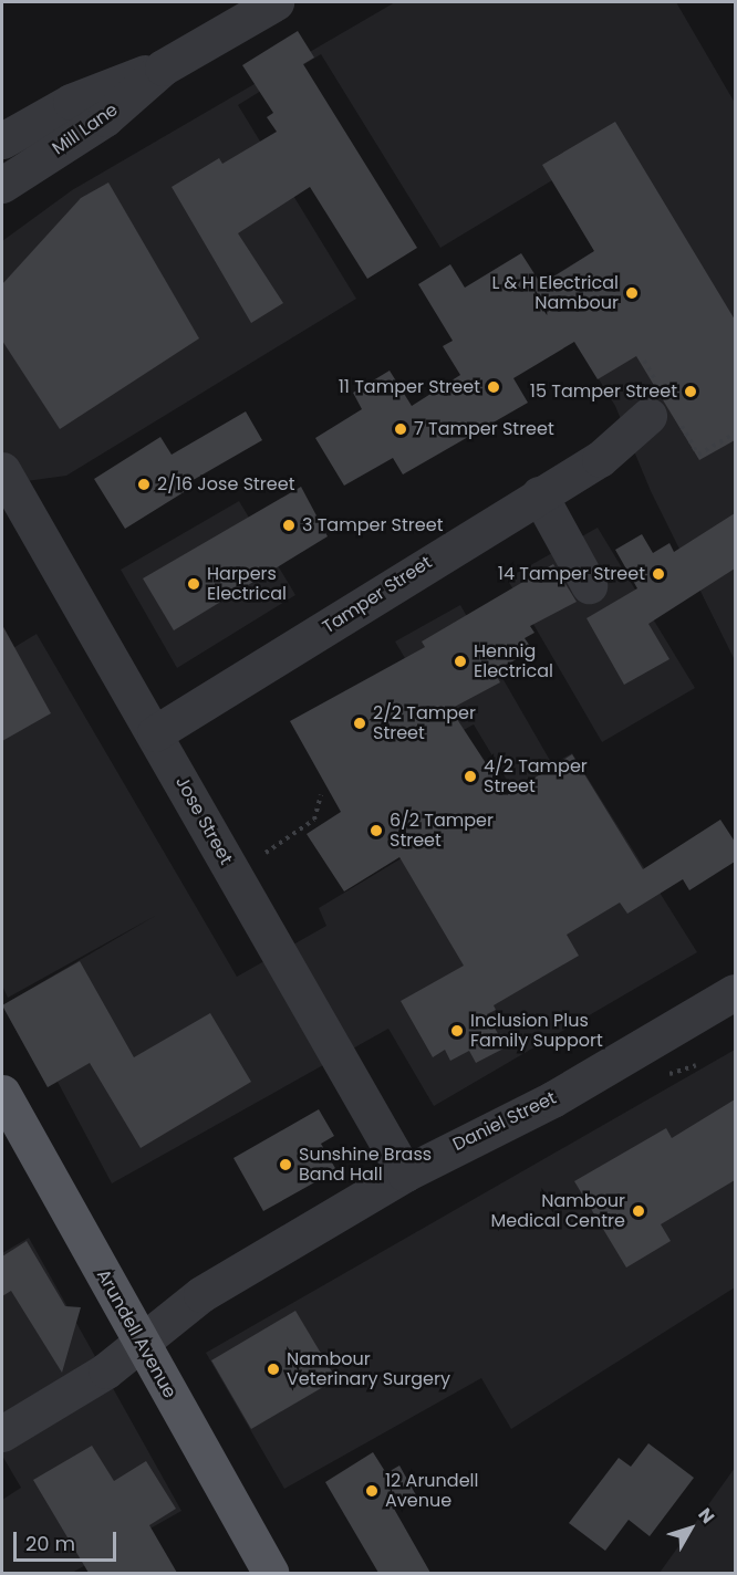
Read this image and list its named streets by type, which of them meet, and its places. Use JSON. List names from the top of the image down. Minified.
{"streets":{"main road":["Arundell Avenue"],"street":["Mill Lane","Tamper Street","Jose Street","Daniel Street"]},"crossings":[["Tamper Street","Jose Street"],["Jose Street","Daniel Street"],["Daniel Street","Arundell Avenue"]],"places":["L & H Electrical Nambour","11 Tamper Street","15 Tamper Street","7 Tamper Street","2/16 Jose Street","3 Tamper Street","14 Tamper Street","Harpers Electrical","Hennig Electrical","2/2 Tamper Street","4/2 Tamper Street","6/2 Tamper Street","Inclusion Plus Family Support","Sunshine Brass Band Hall","Nambour Medical Centre","Nambour Veterinary Surgery","12 Arundell Avenue"],"scale_bar":"20 m","north":"top right"}
